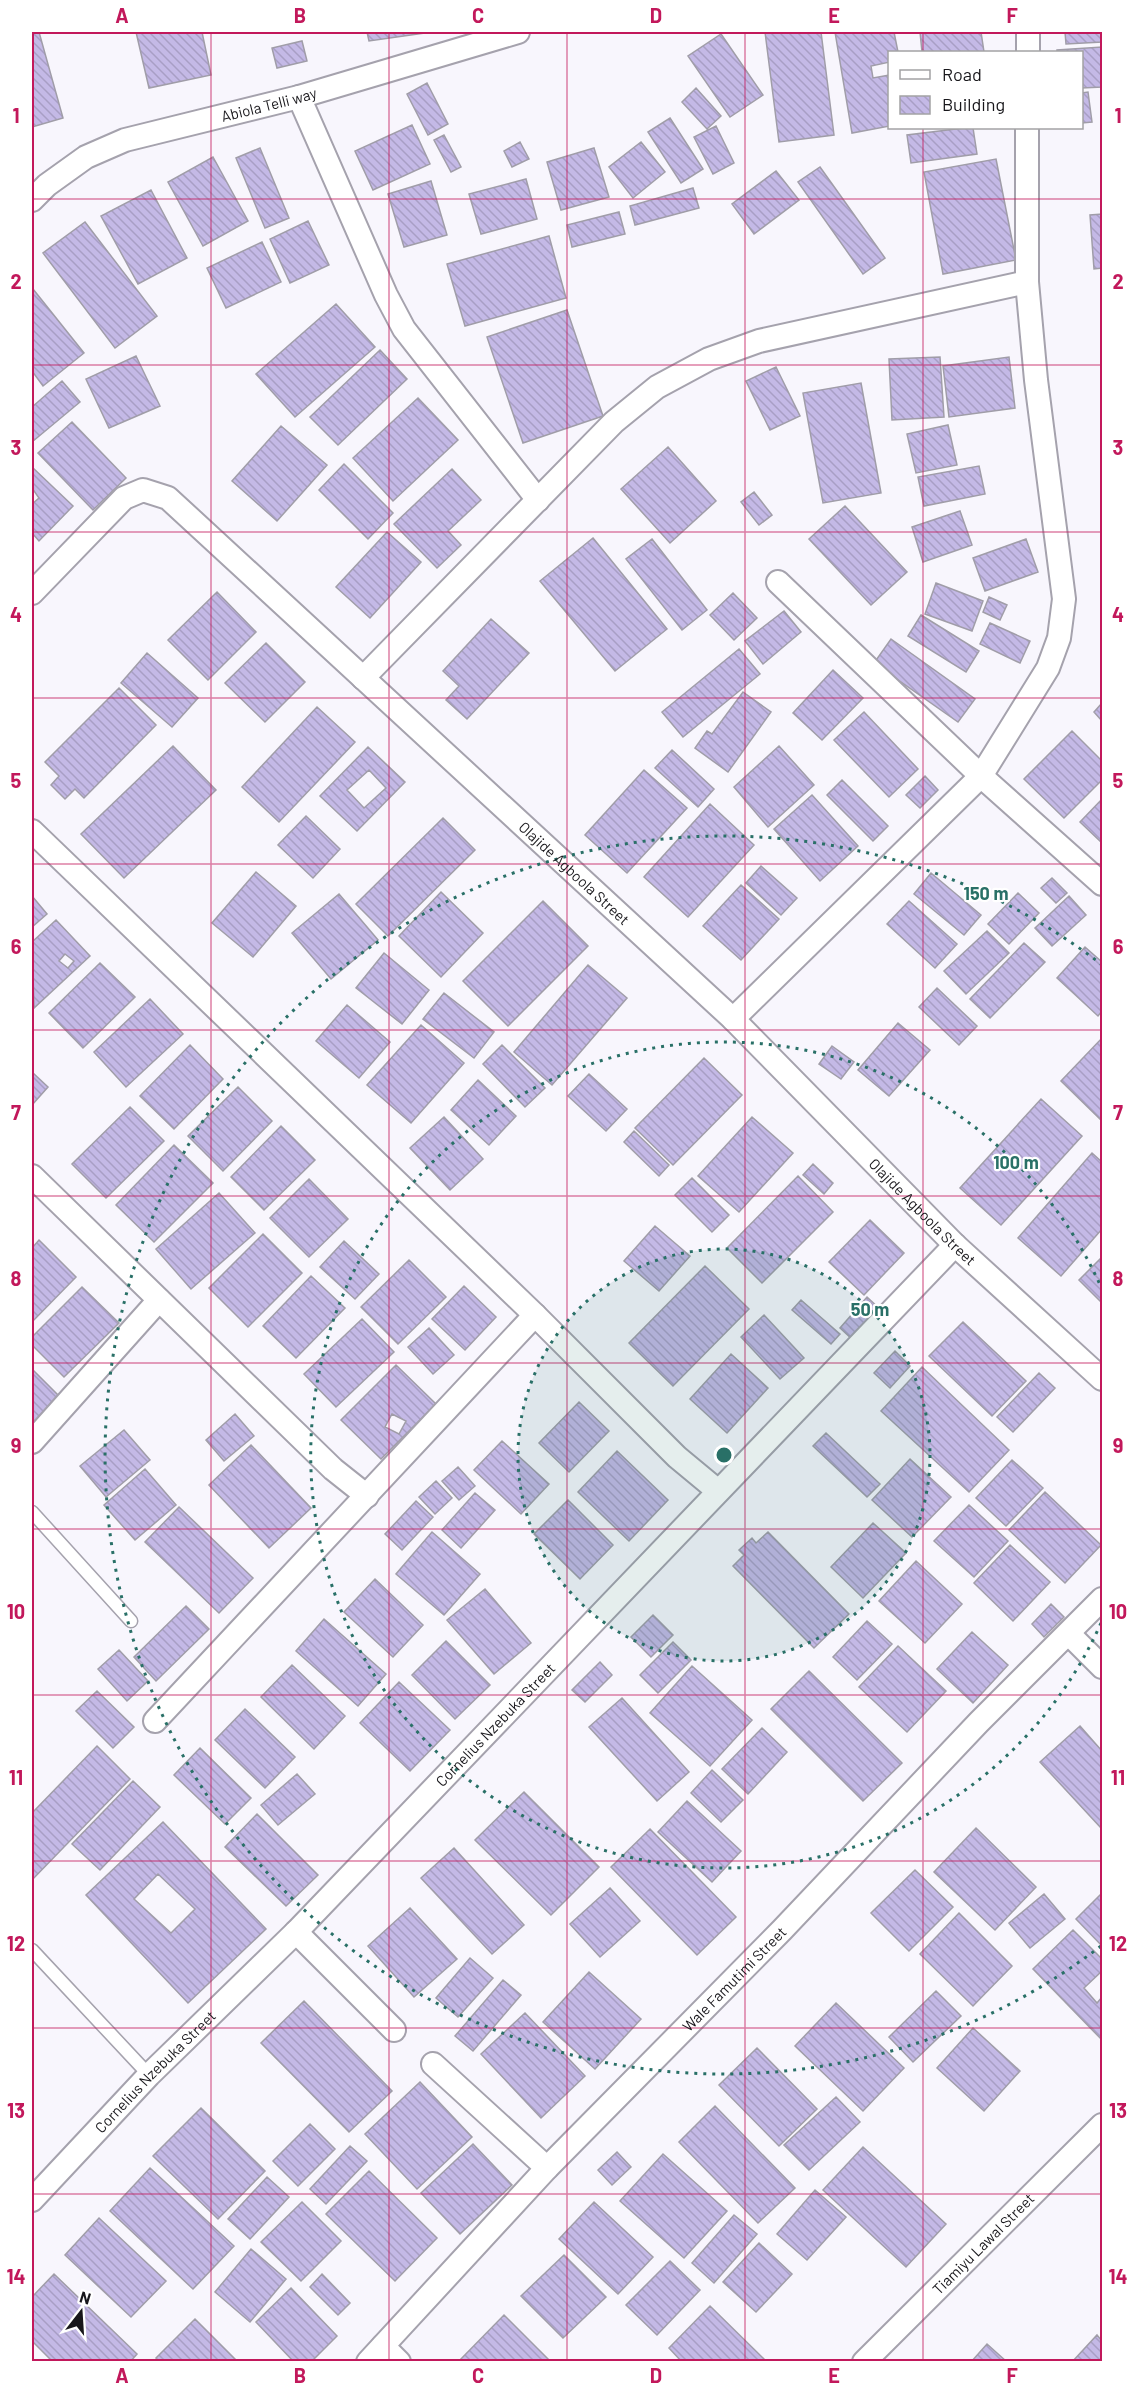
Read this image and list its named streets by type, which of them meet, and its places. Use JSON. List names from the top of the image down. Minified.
{"streets":{"street":["Abiola Telli way","Olajide Agboola Street","Cornelius Nzebuka Street","Wale Famutimi Street","Tiamiyu Lawal Street"]},"crossings":[["Olajide Agboola Street","Cornelius Nzebuka Street"]],"legend":["Road","Building"],"north":"top","grid":{"columns":["A","B","C","D","E","F"],"rows":["1","2","3","4","5","6","7","8","9","10","11","12","13","14"]},"rings":["150 m","100 m","50 m"]}
